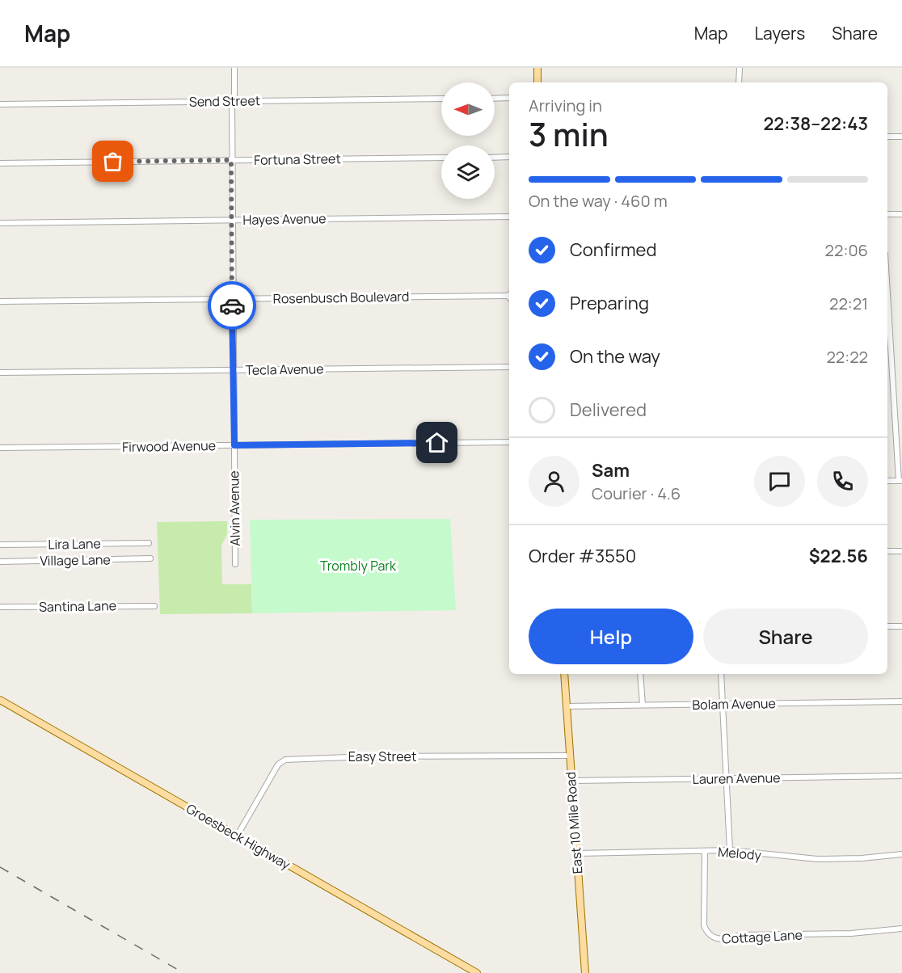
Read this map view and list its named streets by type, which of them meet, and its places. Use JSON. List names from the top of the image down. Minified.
{"streets":{"main road":["East 10 Mile Road","Groesbeck Highway"],"street":["Send Street","Fortuna Street","Hayes Avenue","Rosenbusch Boulevard","Tecla Avenue","Firwood Avenue","Alvin Avenue","Lira Lane","Village Lane","Santina Lane","Bolam Avenue","Easy Street","Lauren Avenue","Melody","Cottage Lane"]},"crossings":[["Send Street","Alvin Avenue"],["Fortuna Street","Alvin Avenue"],["Hayes Avenue","Alvin Avenue"],["Rosenbusch Boulevard","Alvin Avenue"],["Tecla Avenue","Alvin Avenue"],["Firwood Avenue","Alvin Avenue"],["Bolam Avenue","East 10 Mile Road"],["Easy Street","East 10 Mile Road"],["Easy Street","Groesbeck Highway"],["Lauren Avenue","East 10 Mile Road"],["East 10 Mile Road","Melody"],["Melody","Cottage Lane"]],"parks":["Trombly Park"],"north":"left","page":{"header":"Map","nav":["Map","Layers","Share"],"heading":["3 min","Arriving in","22:38–22:43"],"panel":["Sam","Courier · 4.6","Order #3550","$22.56"],"bar":"On the way · 460 m","list":[["Confirmed","22:06"],["Preparing","22:21"],["On the way","22:22"],"Delivered"],"buttons":["Help","Share"]}}
